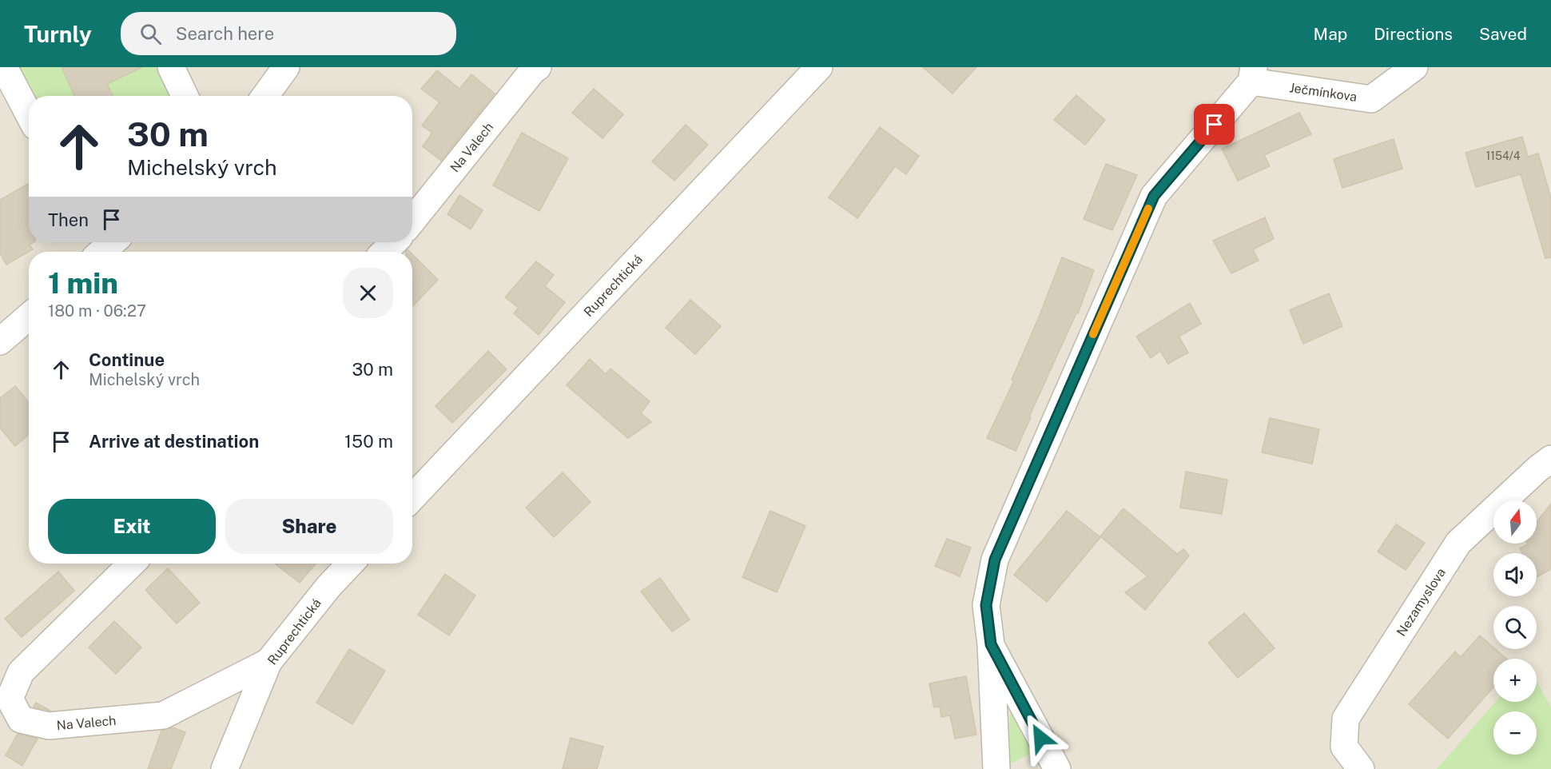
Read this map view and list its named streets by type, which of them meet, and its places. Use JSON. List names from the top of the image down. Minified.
{"streets":{"street":["Ječmínkova","Na Valech","Ruprechtická","Nezamyslova"]},"crossings":[["Na Valech","Ruprechtická"]],"house_numbers":["1154/4"],"north":"top","page":{"header":"Turnly","search":"Search here","nav":["Map","Directions","Saved"],"turn":["30 m","Michelský vrch"],"then":"Then","heading":["1 min","180 m · 06:27"],"list":[{"name":"Continue","note":"Michelský vrch","value":"30 m"},{"name":"Arrive at destination","value":"150 m"}],"buttons":["Exit","Share"],"map_buttons":["+","−"]}}
